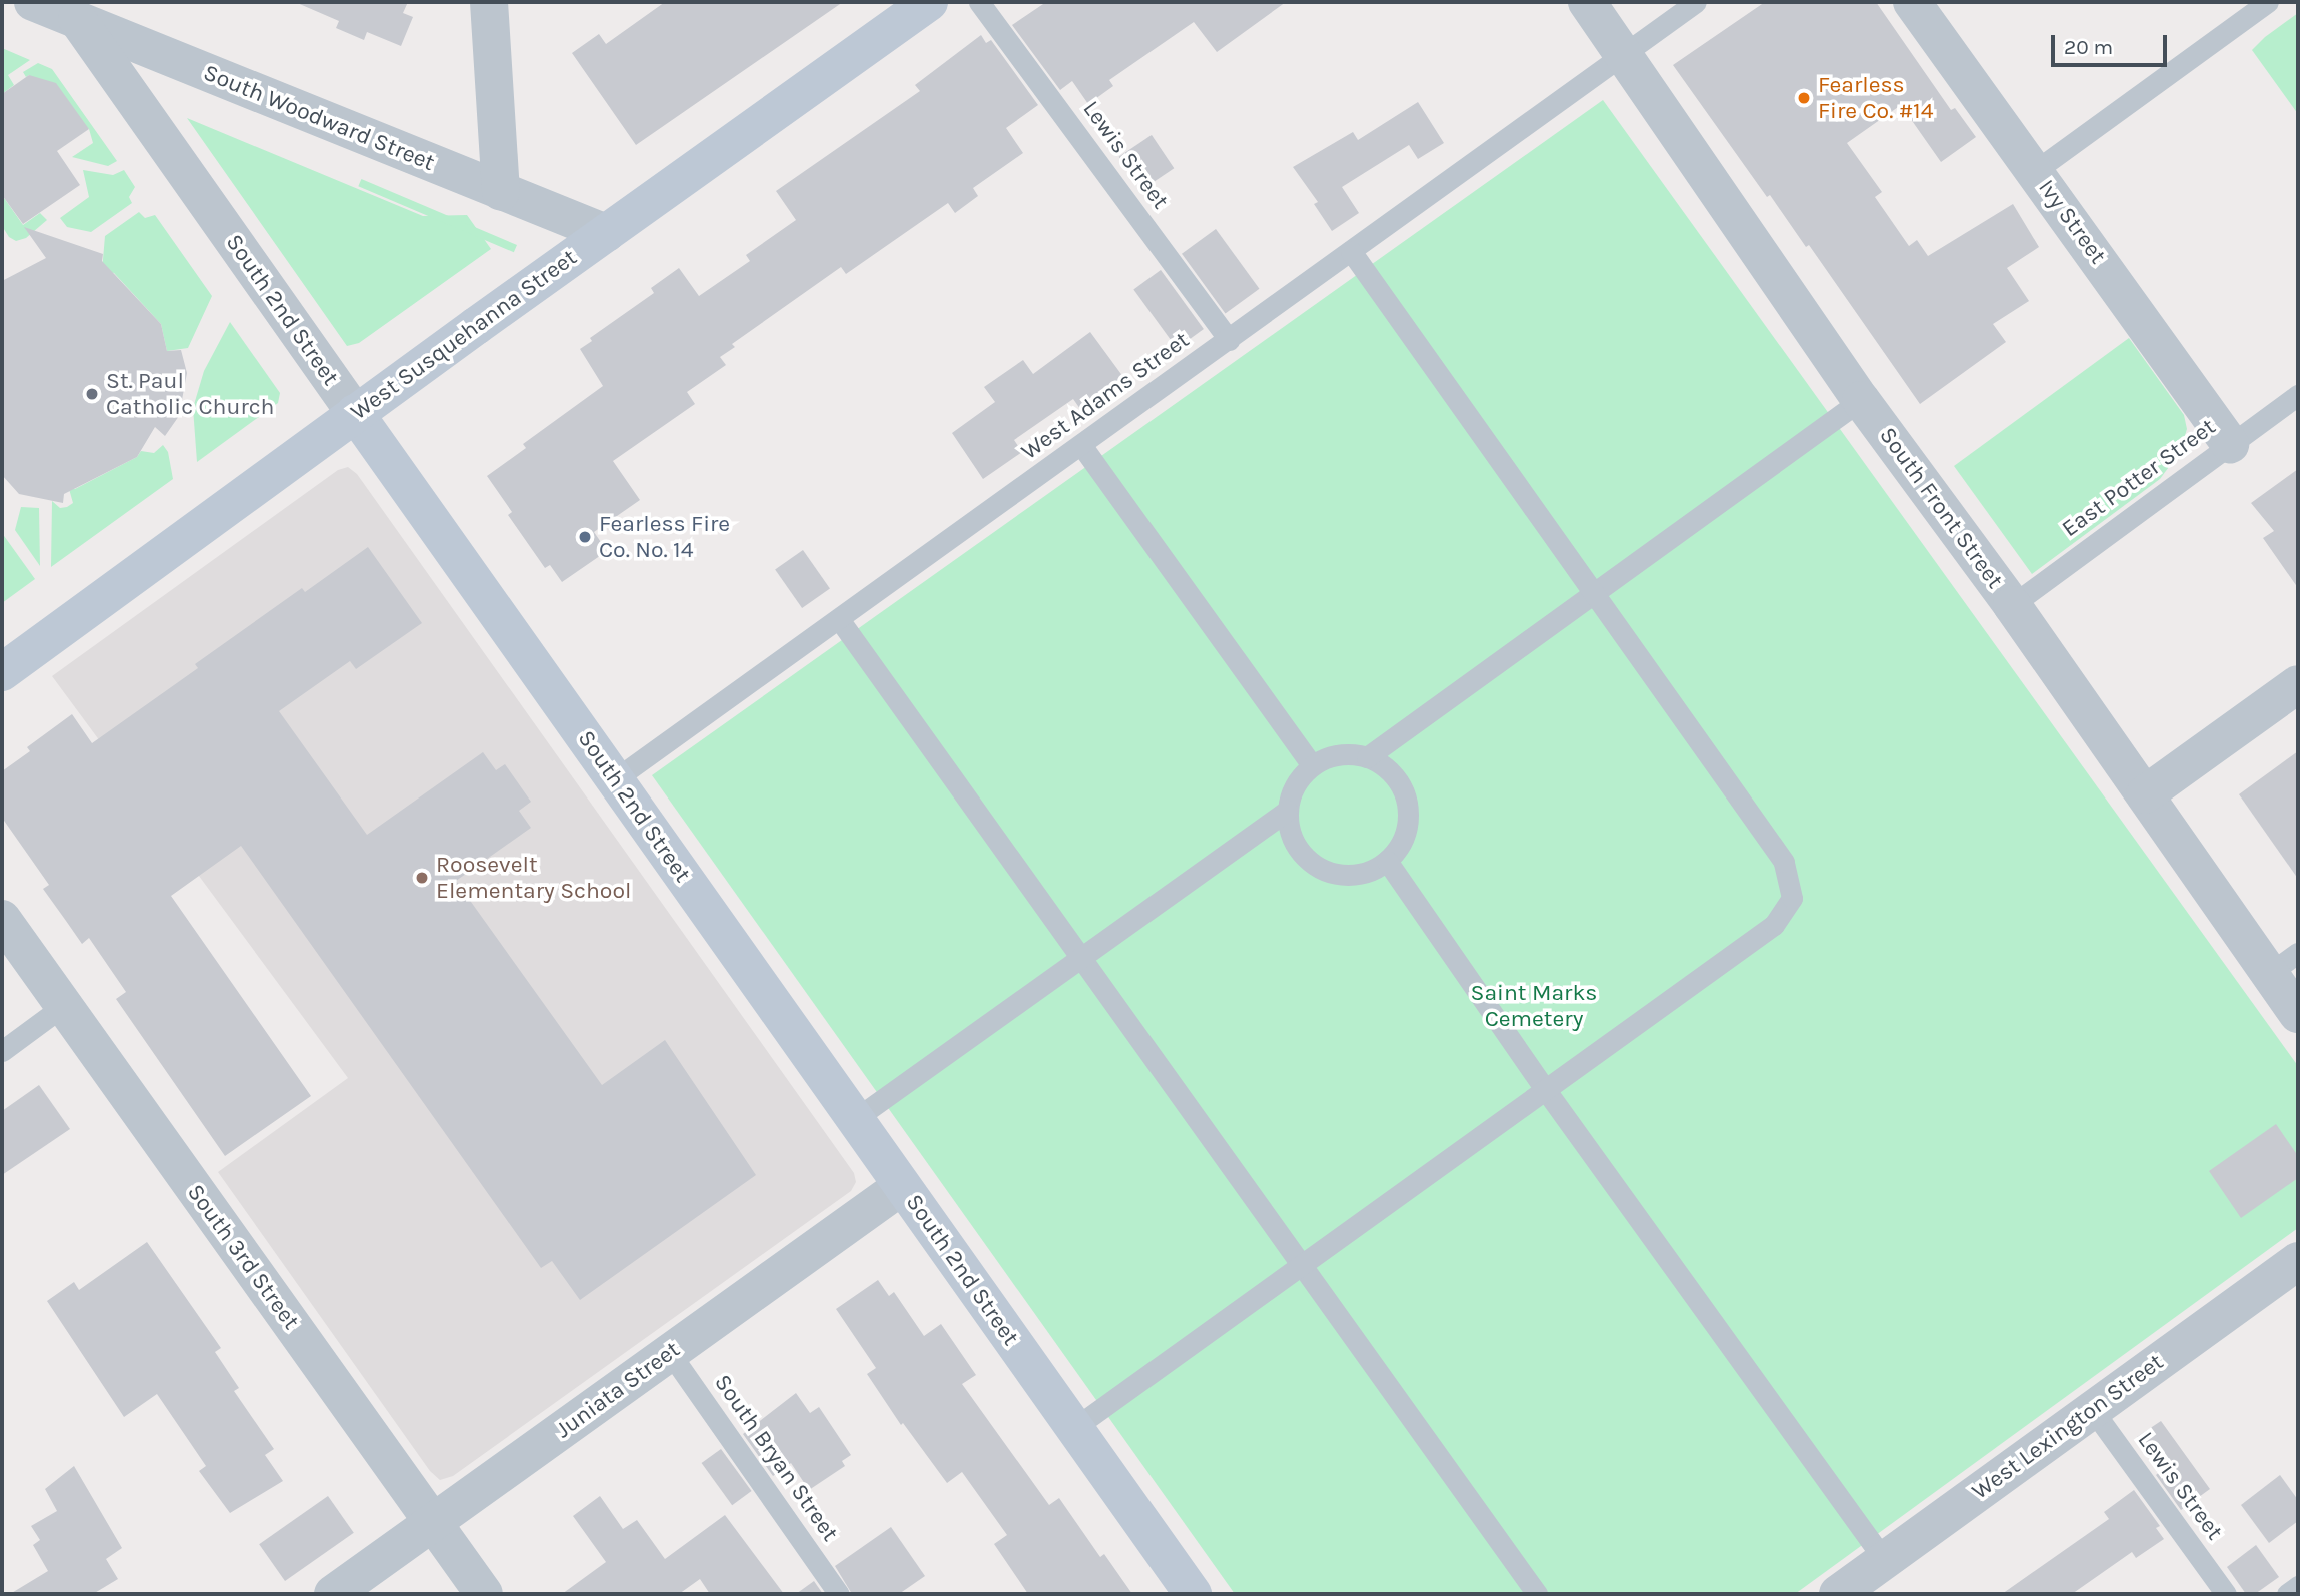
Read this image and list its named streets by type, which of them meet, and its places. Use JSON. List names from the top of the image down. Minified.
{"streets":{"street":["South Woodward Street","Ivy Street","South 2nd Street","West Susquehanna Street","South Front Street","South 3rd Street","Juniata Street","West Lexington Street"],"lane":["Lewis Street","West Adams Street","East Potter Street","South Bryan Street"]},"crossings":[["South Woodward Street","South 2nd Street"],["South Woodward Street","West Susquehanna Street"],["Lewis Street","West Adams Street"],["Lewis Street","West Lexington Street"],["Ivy Street","East Potter Street"],["South 2nd Street","West Susquehanna Street"],["South 2nd Street","West Adams Street"],["South 2nd Street","Juniata Street"],["West Adams Street","South Front Street"],["East Potter Street","South Front Street"],["South 3rd Street","Juniata Street"],["Juniata Street","South Bryan Street"]],"parks":["Saint Marks Cemetery"],"places":["Fearless Fire Co. #14","St. Paul Catholic Church","Fearless Fire Co. No. 14","Roosevelt Elementary School"],"scale_bar":"20 m"}
